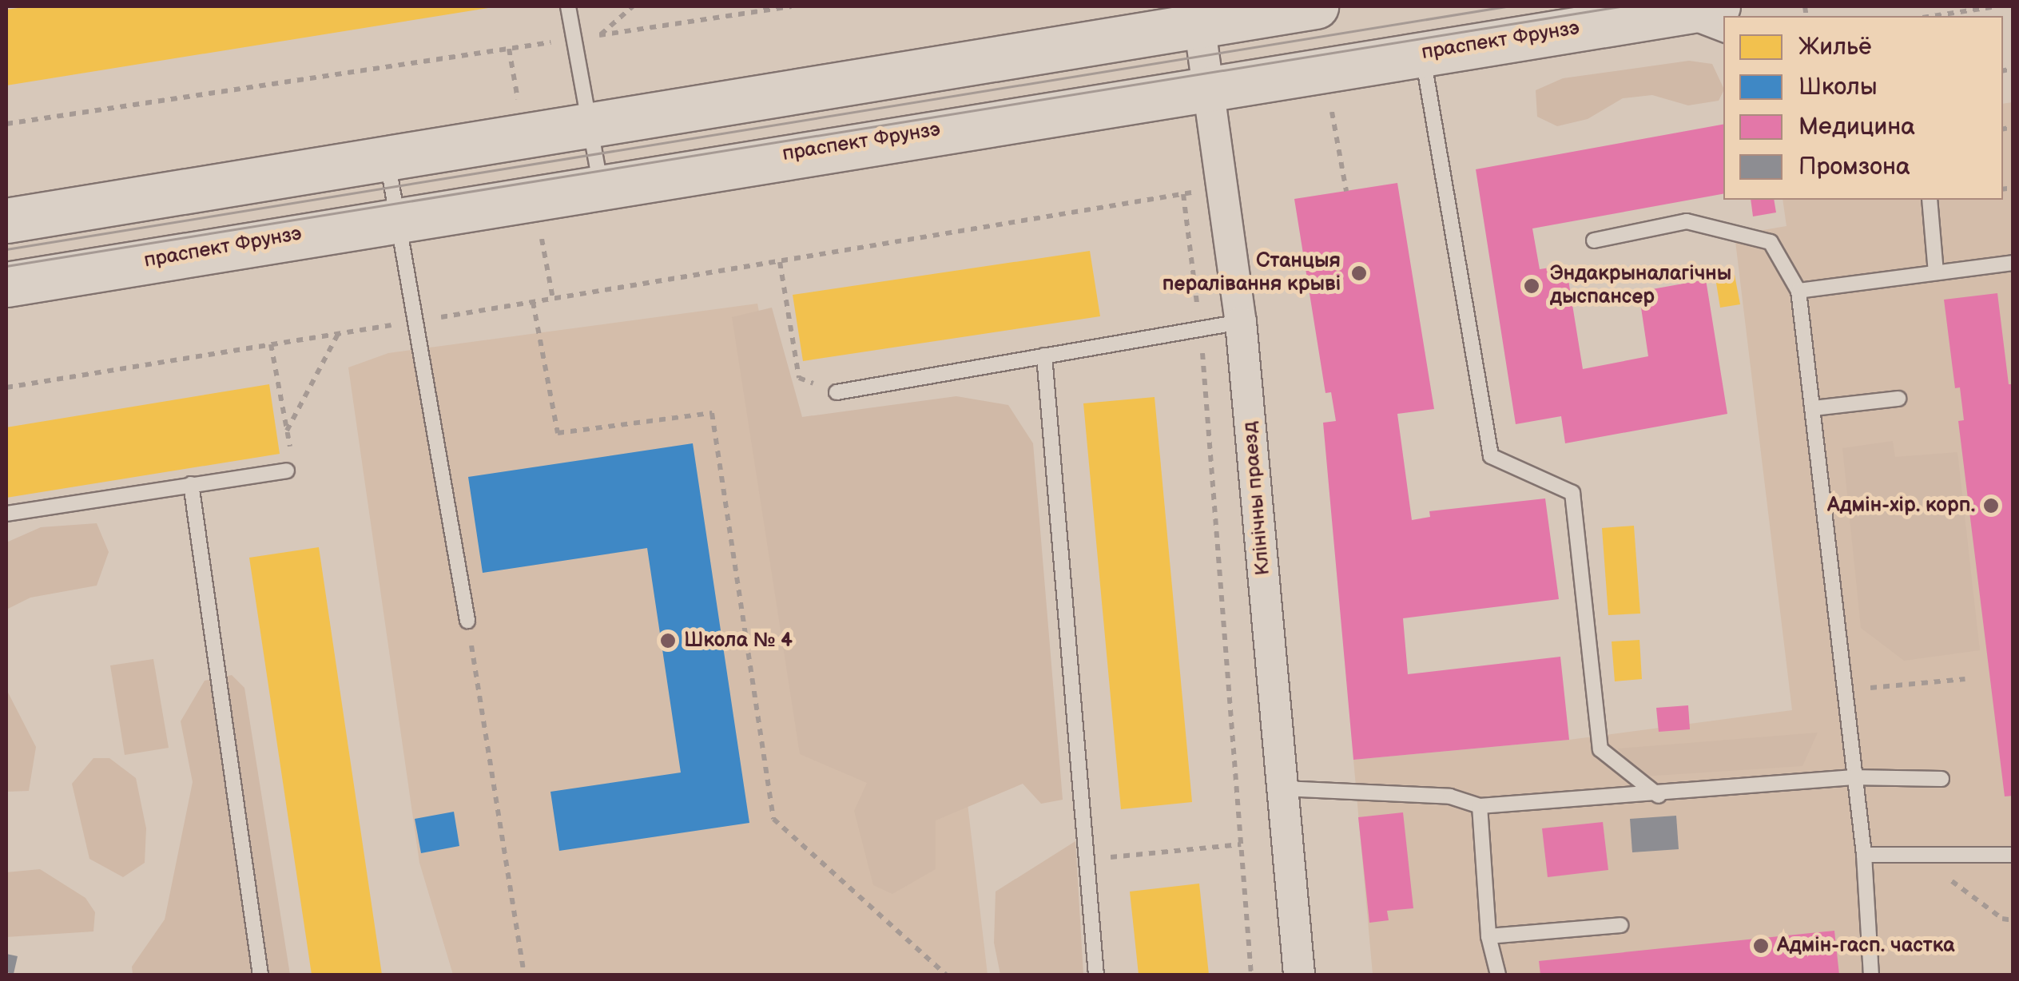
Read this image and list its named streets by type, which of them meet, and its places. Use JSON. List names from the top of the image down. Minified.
{"streets":{"main road":["праспект Фрунзэ"],"street":["Клінічны праезд"]},"crossings":[["праспект Фрунзэ","Клінічны праезд"]],"places":["Станцыя пералівання крыві","Эндакрыналагічны дыспансер","Адмін-хір. корп.","Школа № 4","Адмін-гасп. частка"],"legend":["Жильё","Школы","Медицина","Промзона"]}
